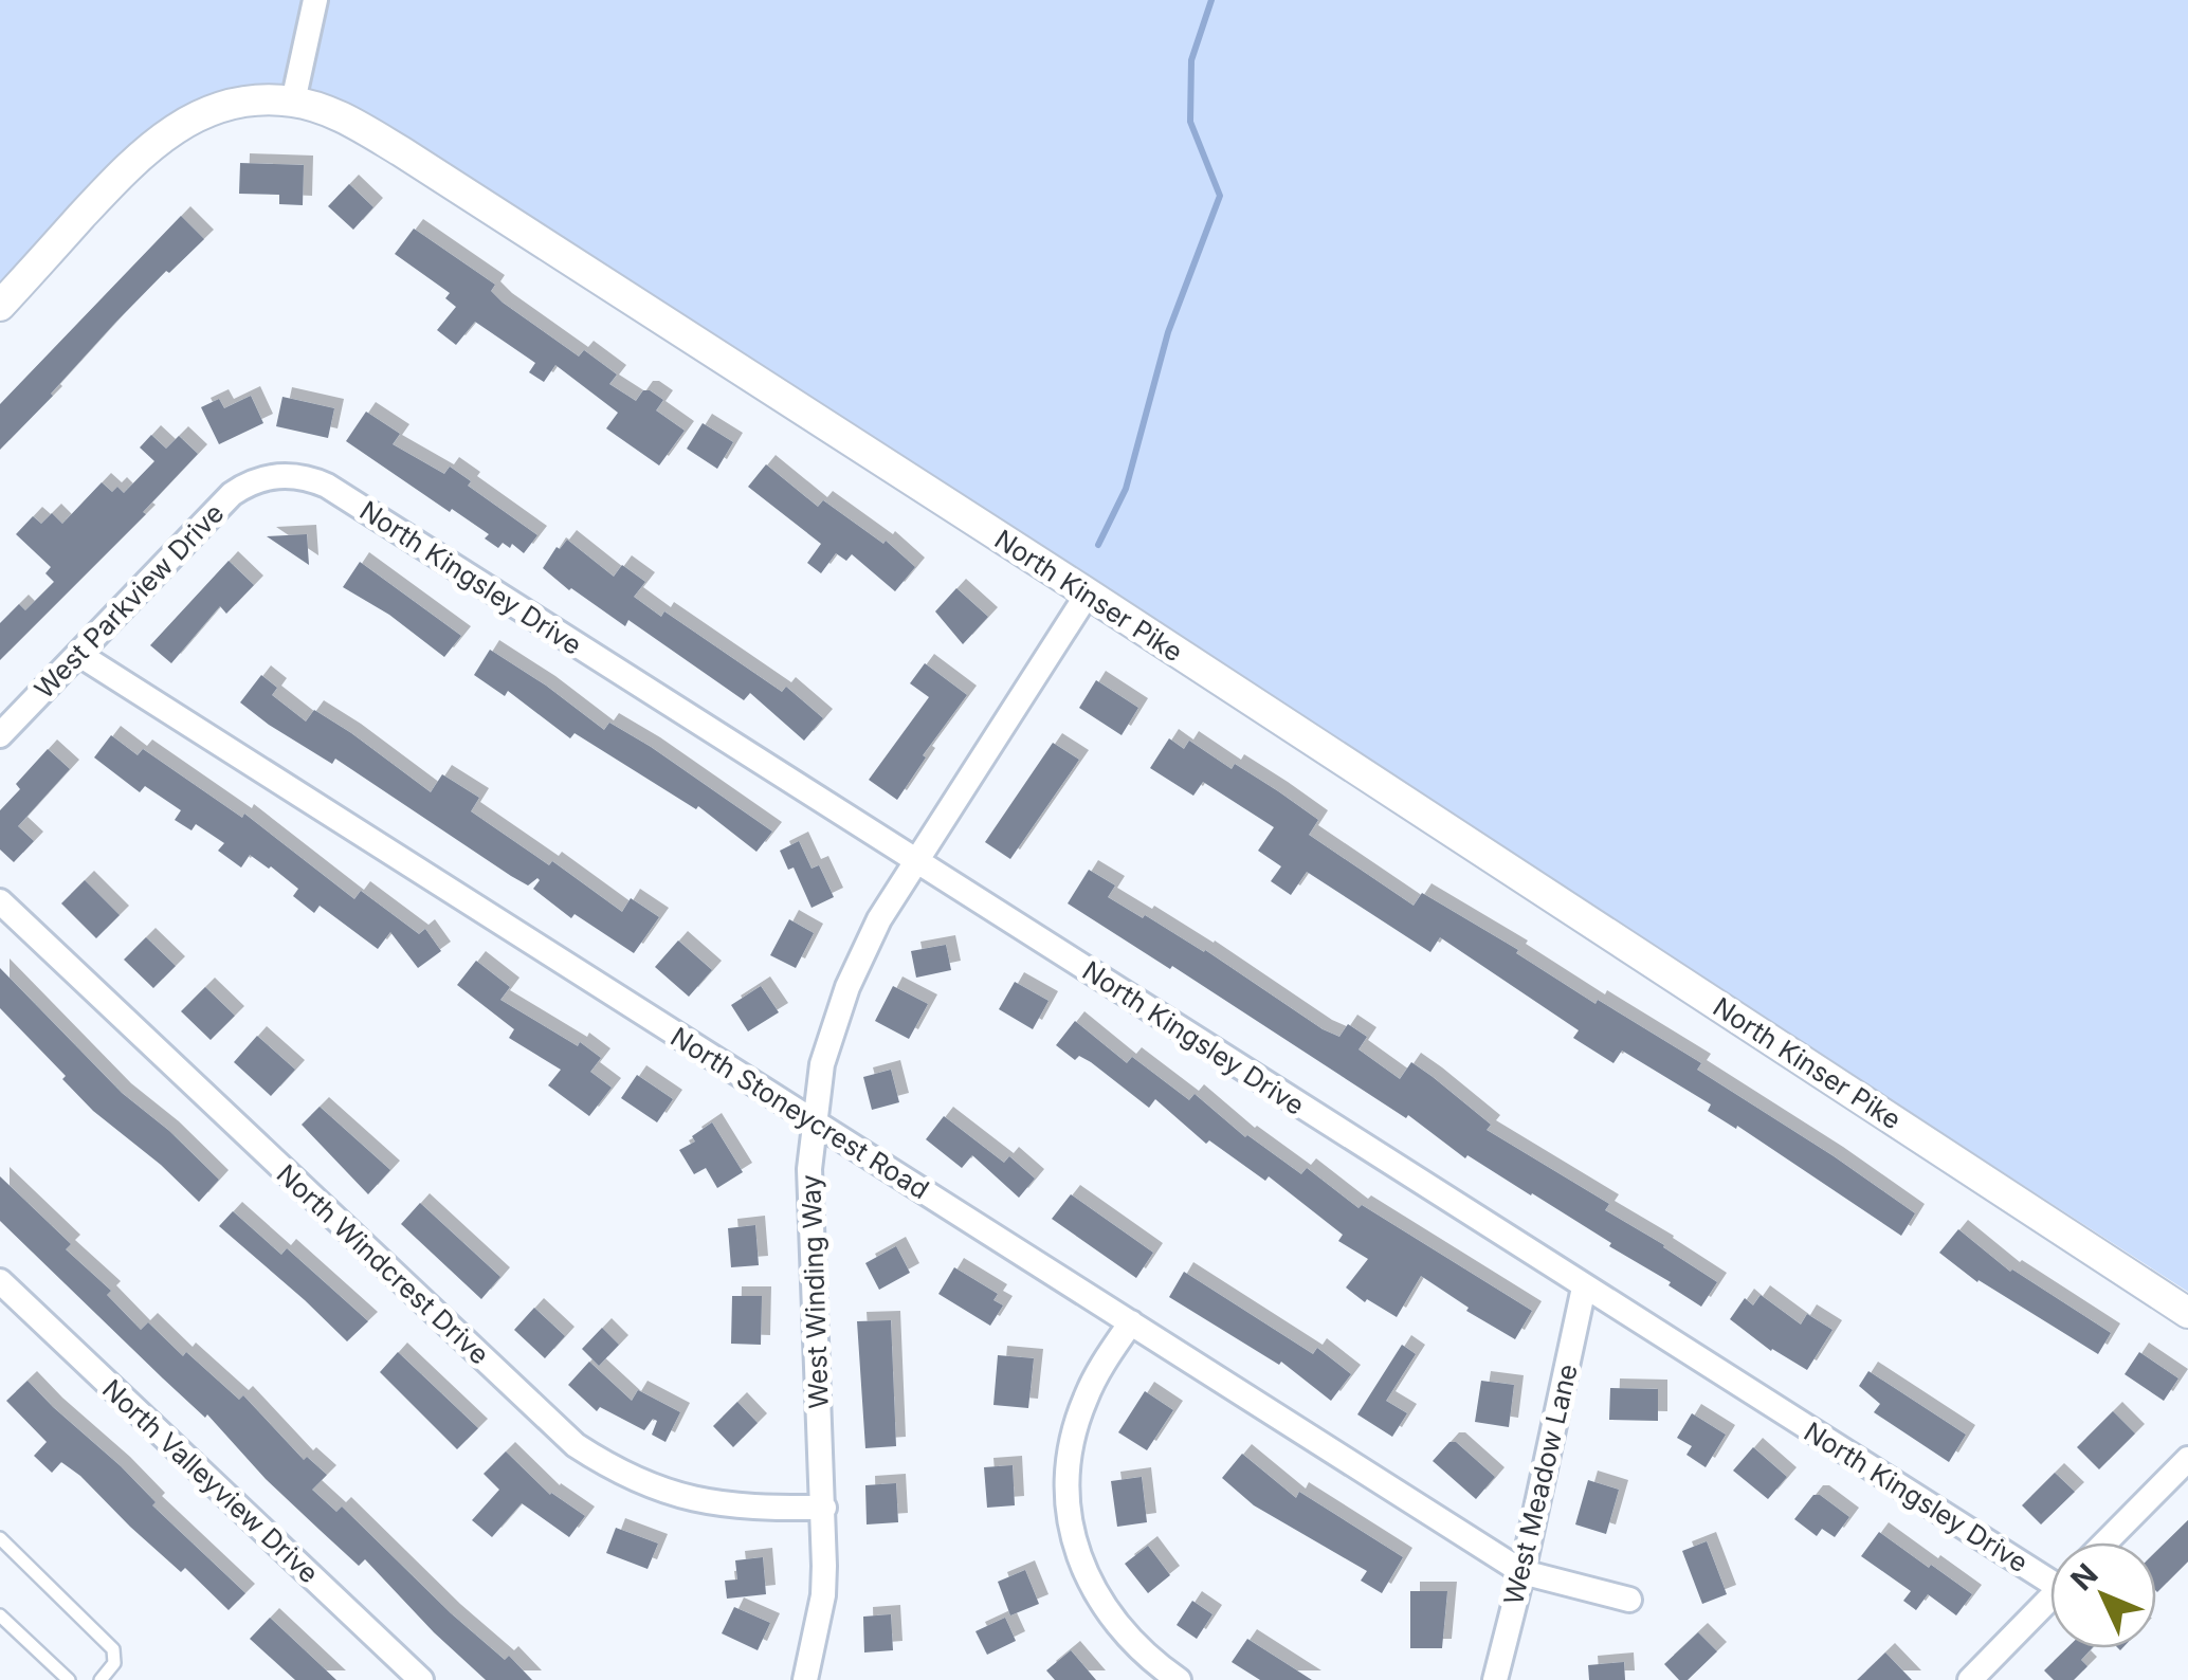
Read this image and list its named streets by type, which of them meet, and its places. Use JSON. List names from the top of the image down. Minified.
{"streets":{"street":["North Kingsley Drive","North Kinser Pike","West Parkview Drive","North Stoneycrest Road","North Windcrest Drive","West Winding Way","North Valleyview Drive","West Meadow Lane"]},"crossings":[["North Kingsley Drive","West Parkview Drive"],["North Kingsley Drive","West Winding Way"],["North Kingsley Drive","West Meadow Lane"],["North Kinser Pike","West Winding Way"],["West Parkview Drive","North Stoneycrest Road"],["North Stoneycrest Road","West Winding Way"],["North Stoneycrest Road","West Meadow Lane"],["North Windcrest Drive","West Winding Way"]],"north":"top left"}
